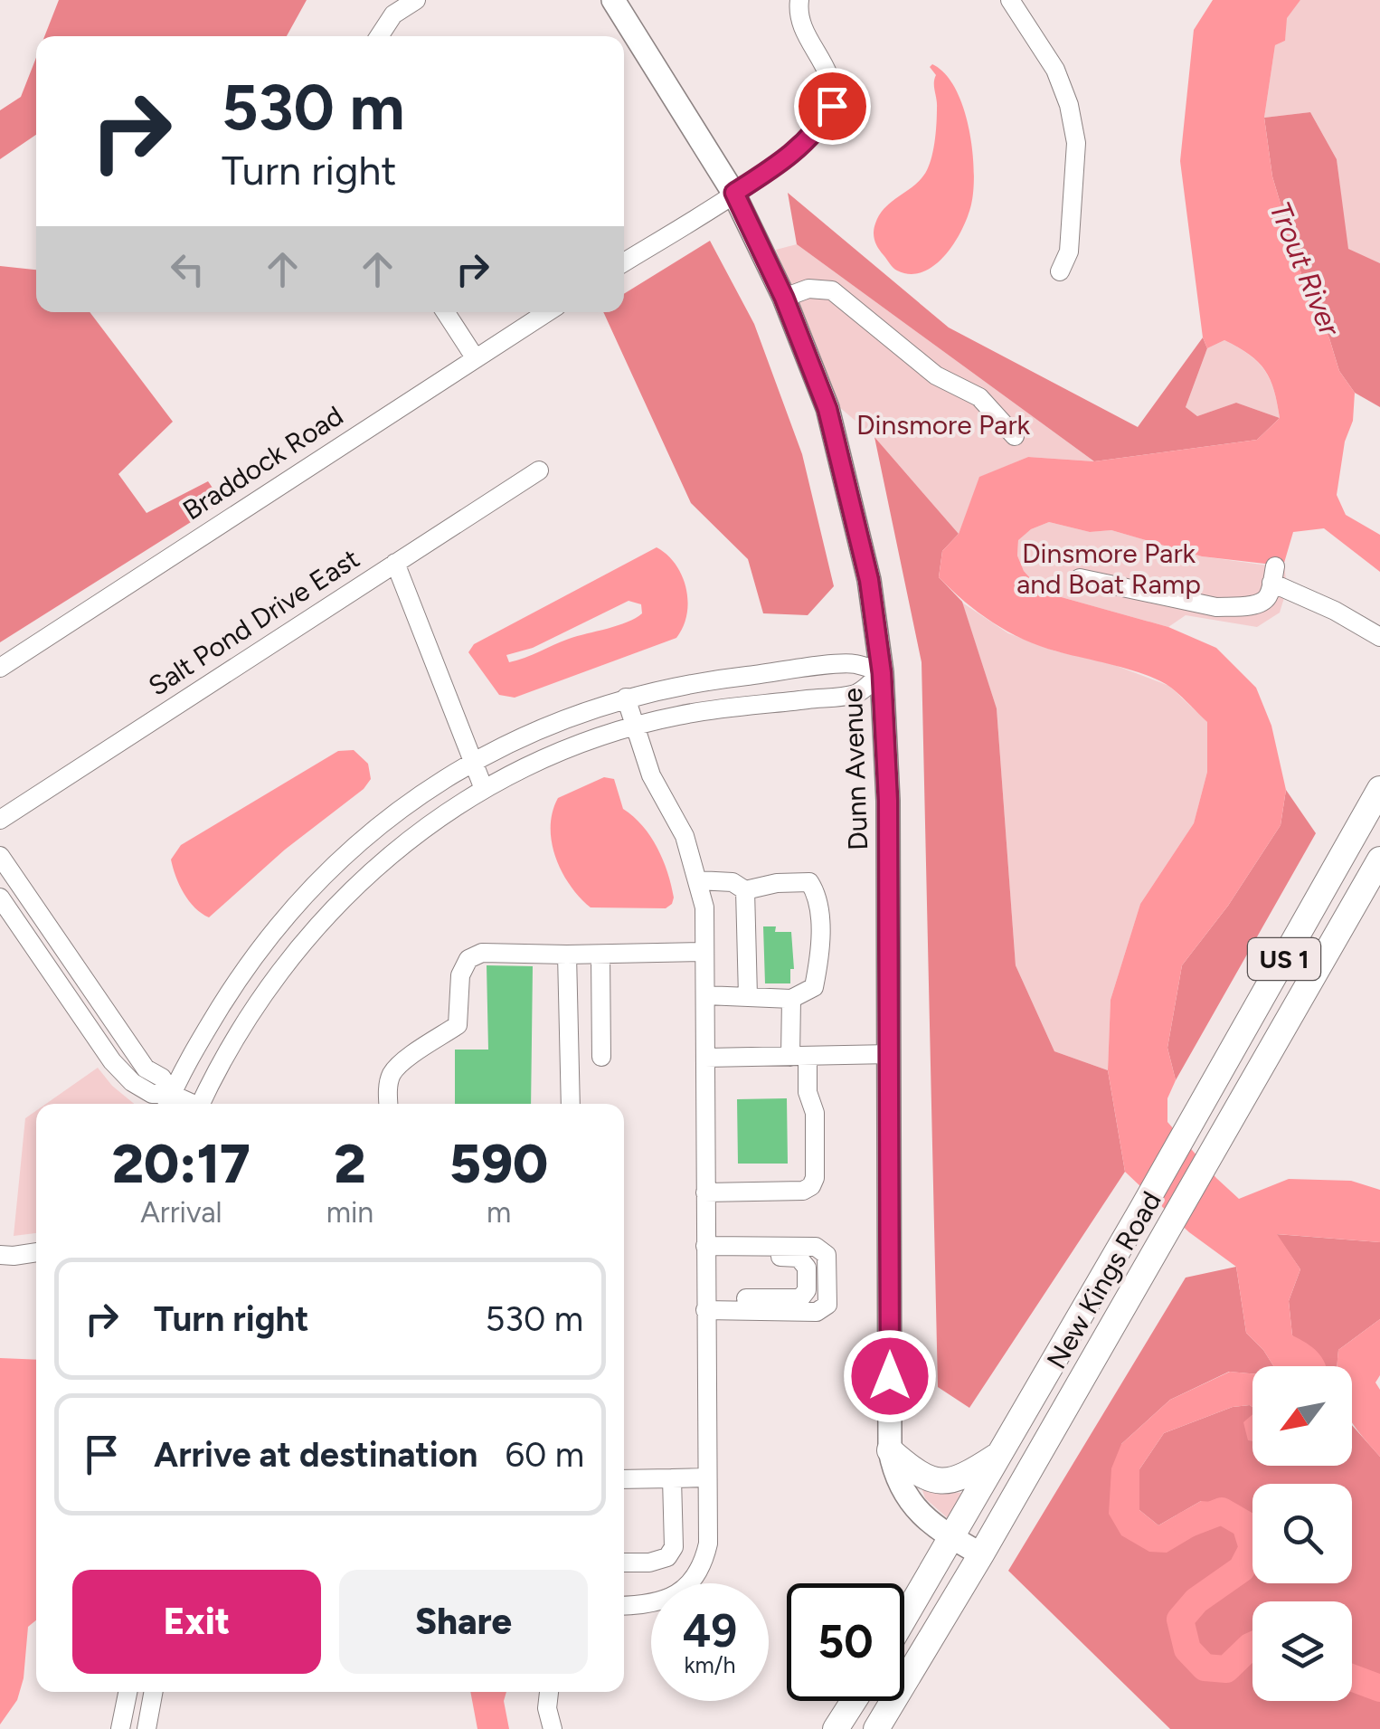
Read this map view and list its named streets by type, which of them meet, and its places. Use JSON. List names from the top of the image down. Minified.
{"streets":{"highway":["US 1","New Kings Road"],"main road":["Dunn Avenue"],"street":["Braddock Road","Salt Pond Drive East"]},"crossings":[["Dunn Avenue","New Kings Road"]],"water":["Trout River"],"parks":["Dinsmore Park","Dinsmore Park and Boat Ramp"],"north":"bottom left","page":{"turn":["530 m","Turn right"],"eta":["20:17","Arrival","2","min","590","m"],"list":[{"name":"Turn right","value":"530 m"},{"name":"Arrive at destination","value":"60 m"}],"buttons":["Exit","Share"],"speed":"49 km/h","limit":"50"}}
